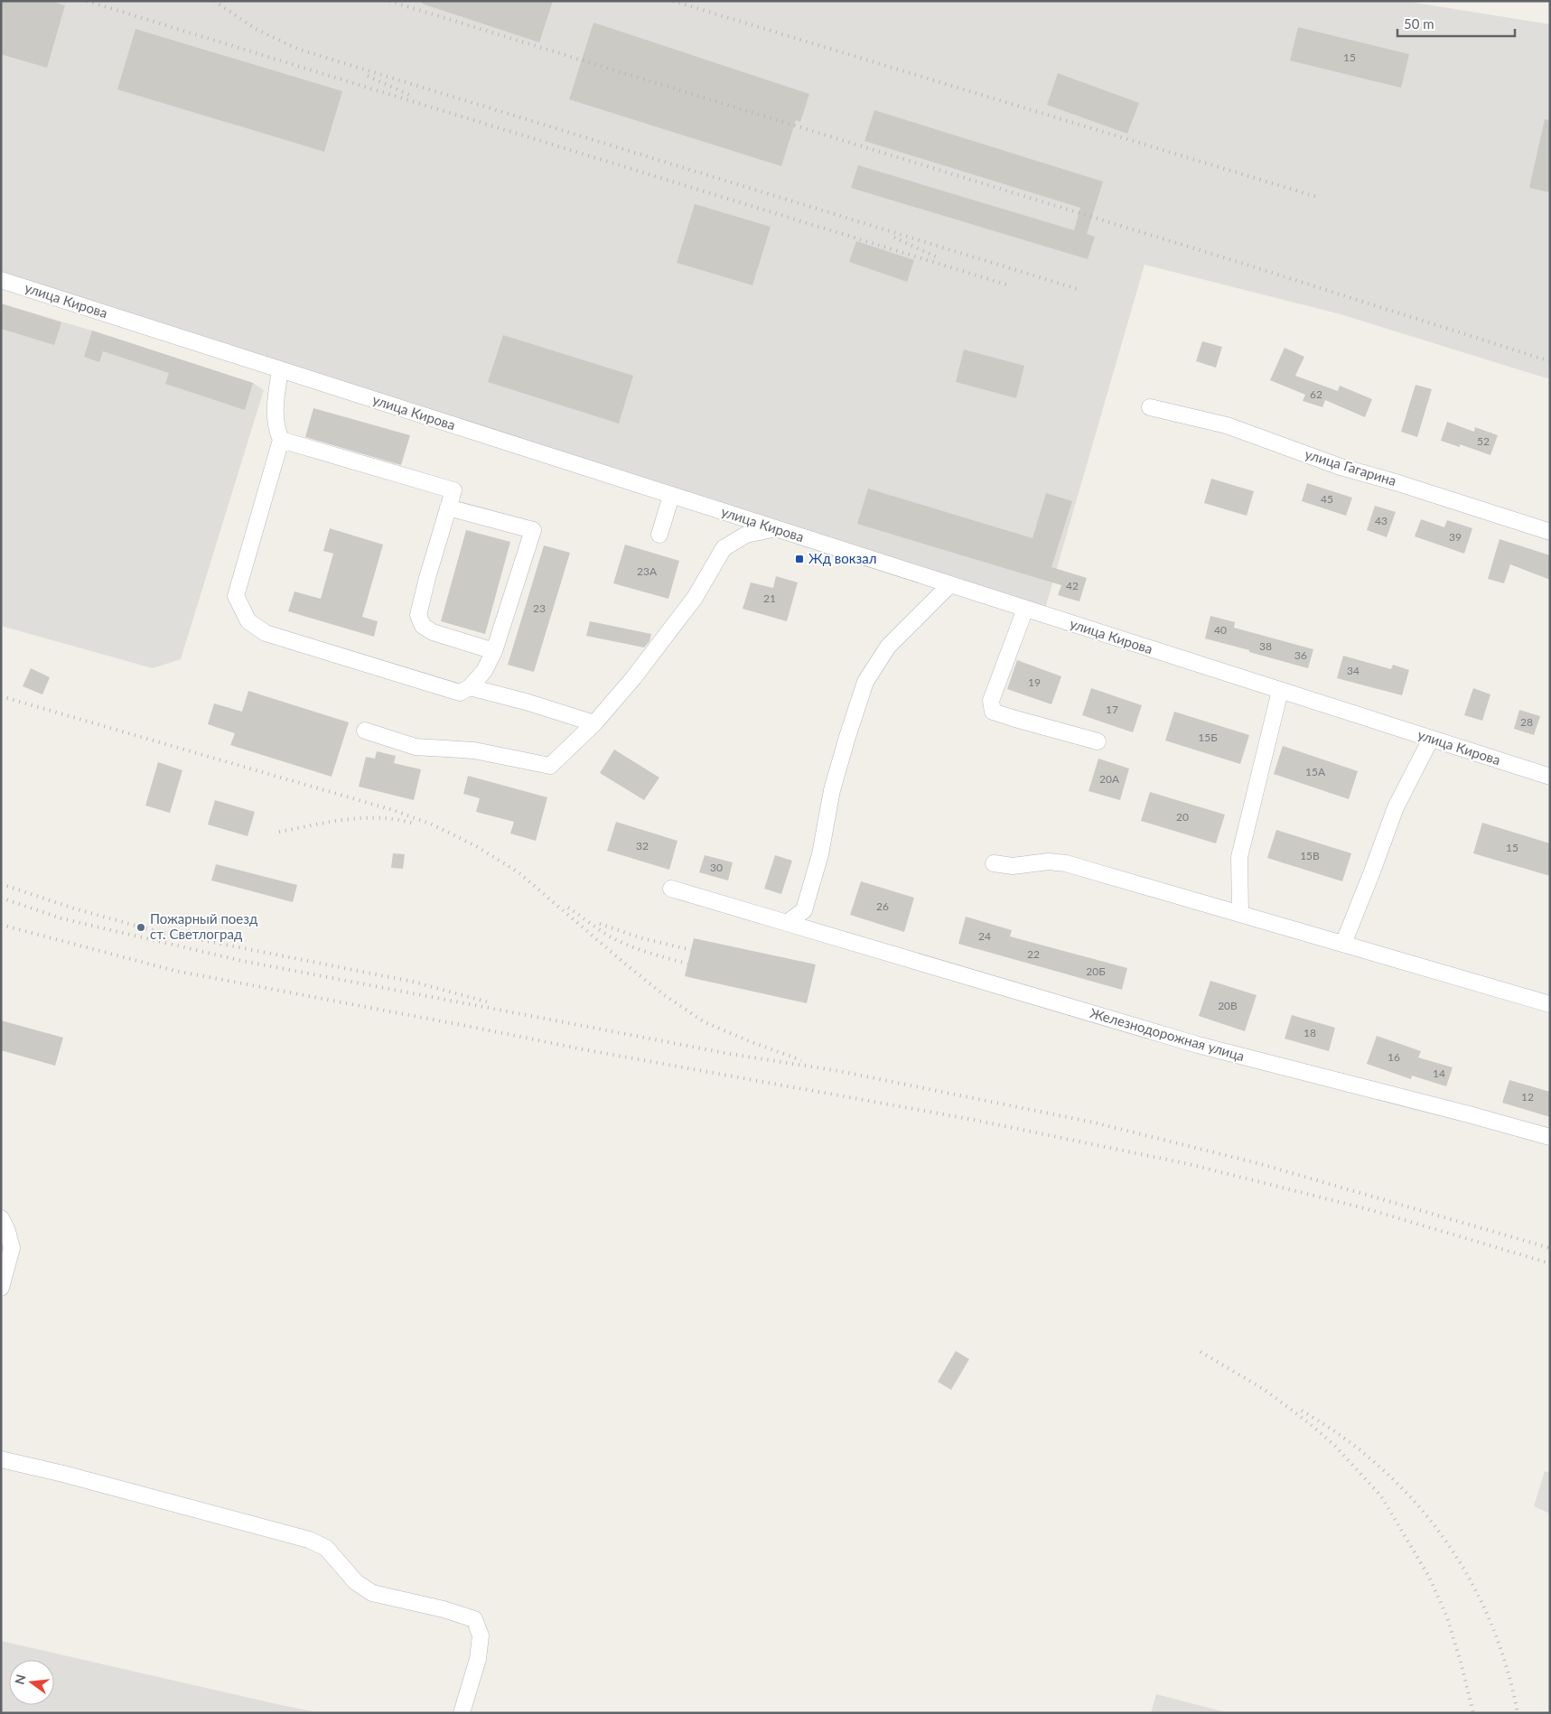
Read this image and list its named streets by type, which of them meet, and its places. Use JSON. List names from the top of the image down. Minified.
{"streets":{"street":["улица Кирова","улица Гагарина","Железнодорожная улица"]},"places":{"transit":["Жд вокзал"],"other":["Пожарный поезд ст. Светлоград"]},"house_numbers":["15","62","52","45","43","39","23А","42","21","23","40","38","36","34","19","17","28","15Б","15А","20А","20","32","15","15В","30","26","24","22","20Б","20В","18","16","14","12"],"scale_bar":"50 m","north":"left"}
